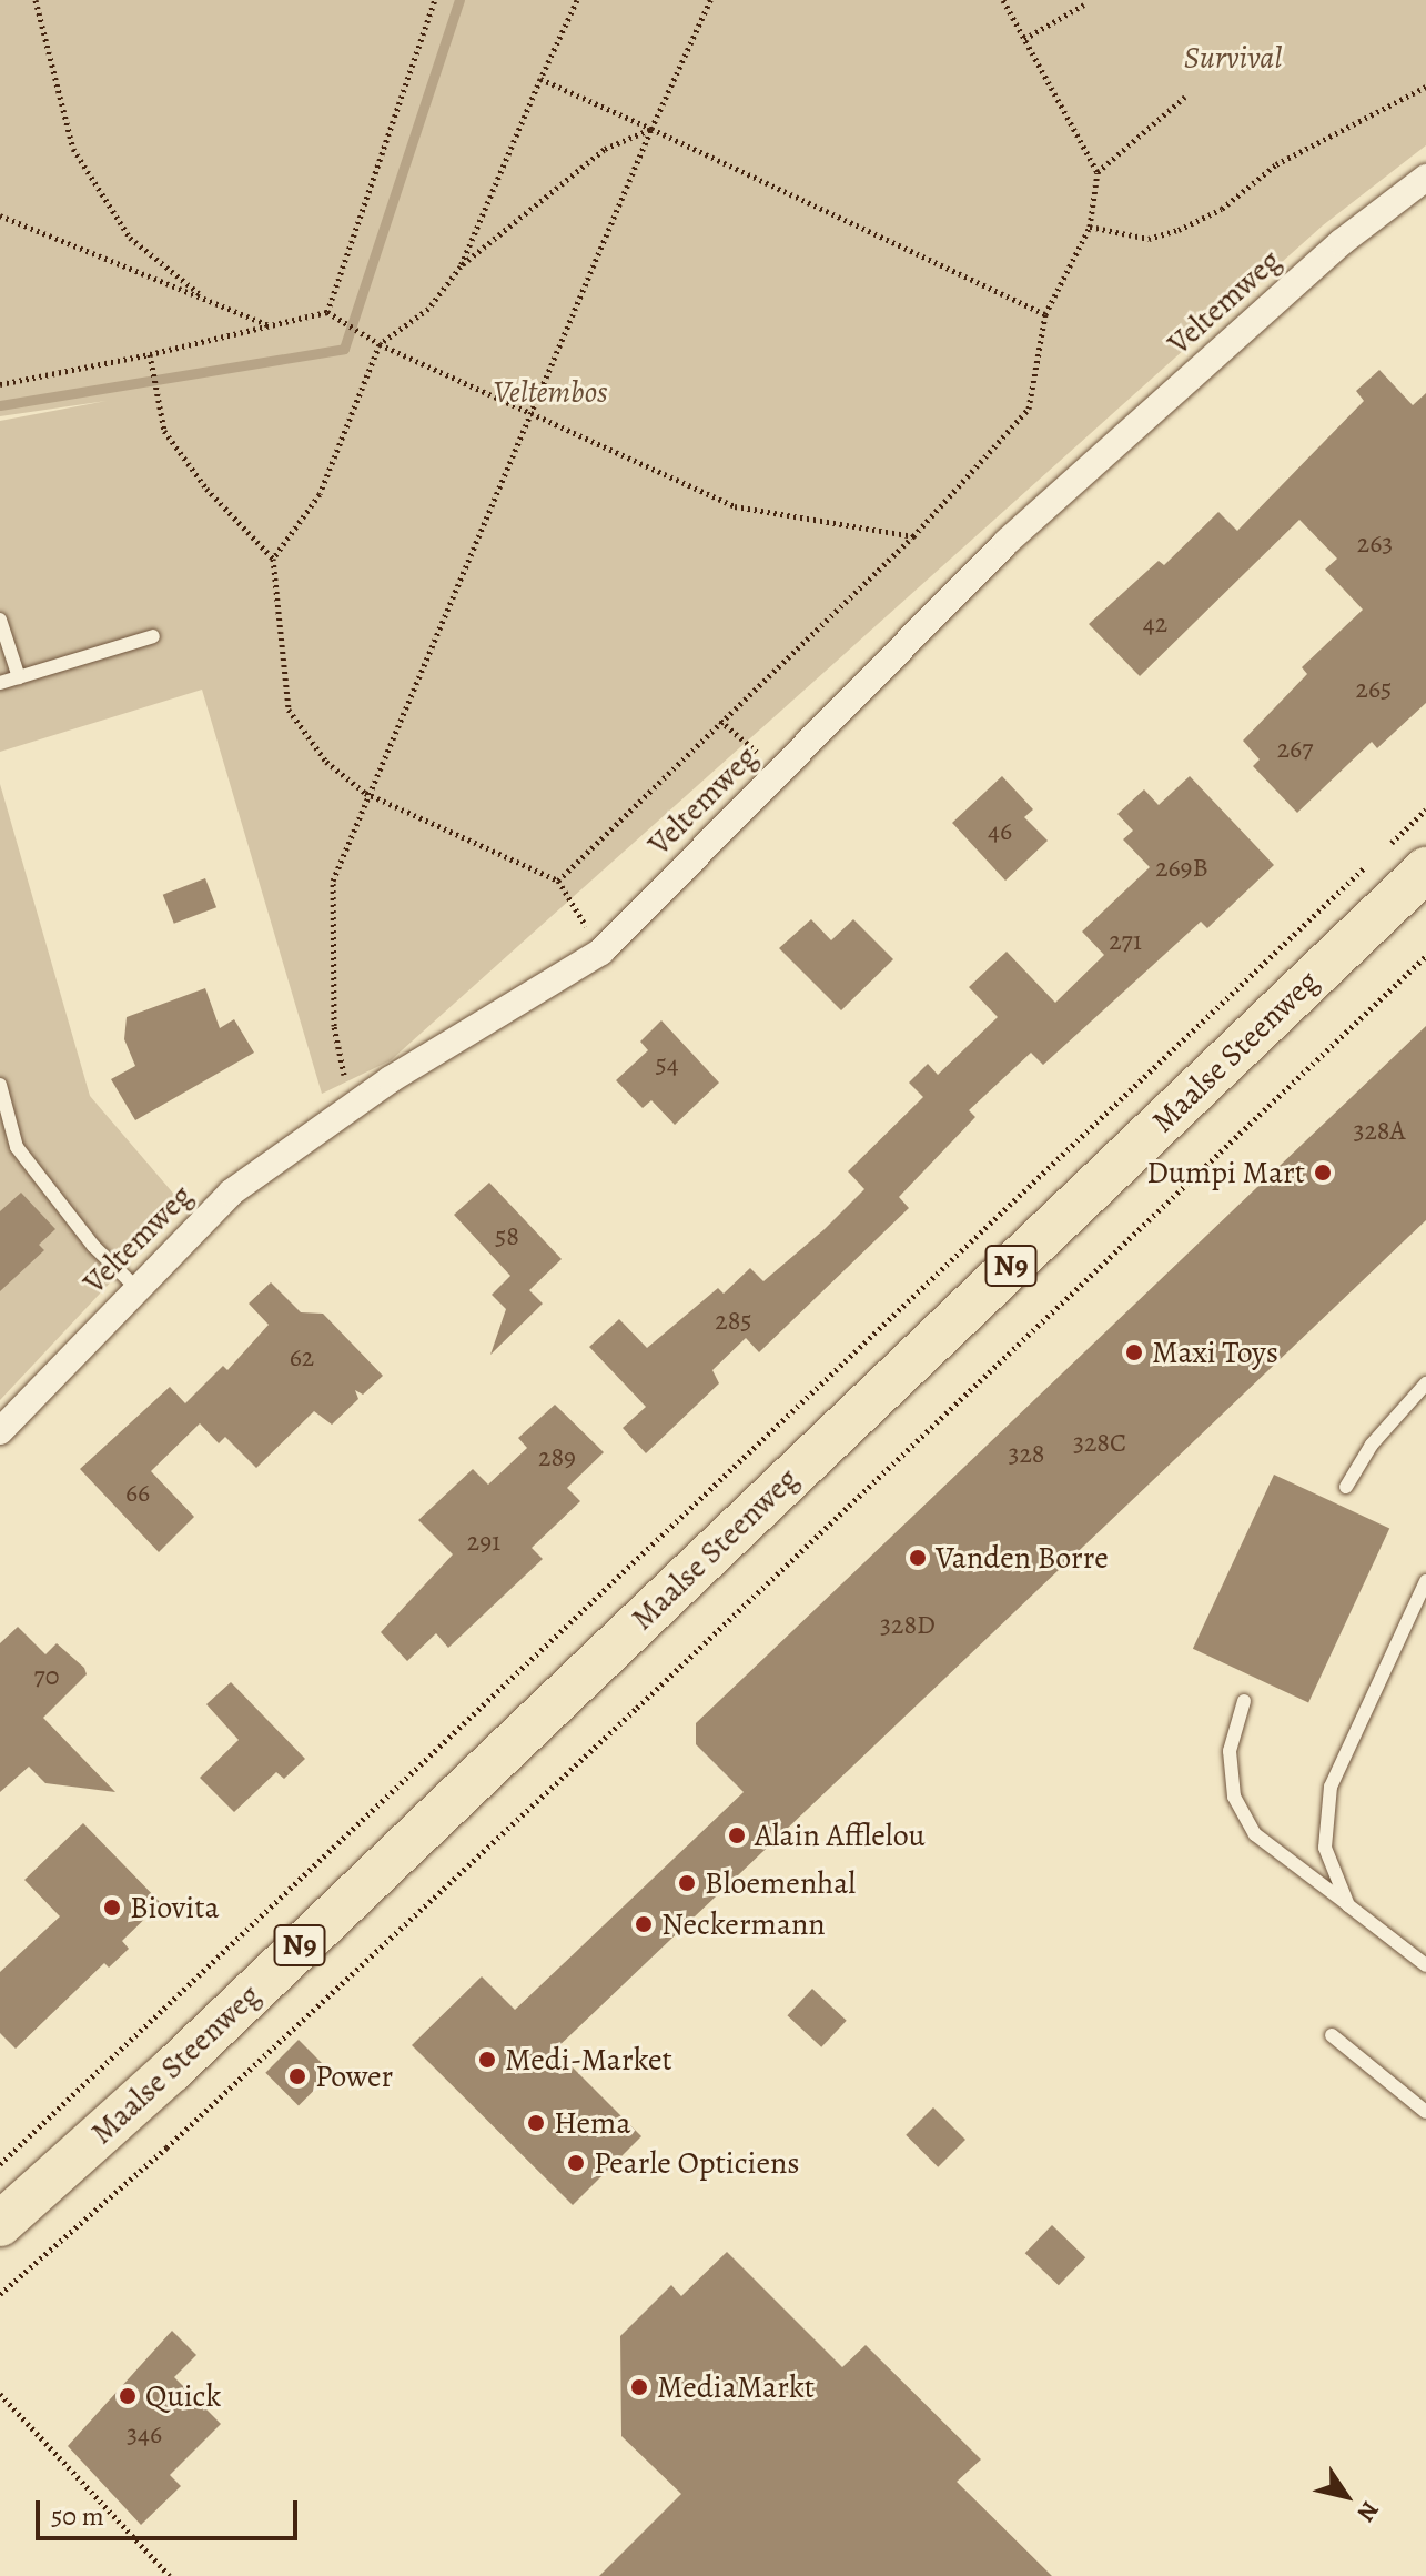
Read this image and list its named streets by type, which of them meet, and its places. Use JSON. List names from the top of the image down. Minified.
{"streets":{"main road":["Maalse Steenweg","N9"],"street":["Veltemweg"]},"parks":["Survival","Veltembos"],"places":["Dumpi Mart","Maxi Toys","Vanden Borre","Alain Afflelou","Bloemenhal","Biovita","Neckermann","Medi-Market","Power","Hema","Pearle Opticiens","MediaMarkt","Quick"],"house_numbers":["263","42","265","267","46","269B","271","54","328A","58","285","62","328C","328","289","66","291","328D","70","346"],"scale_bar":"50 m","north":"bottom right"}
